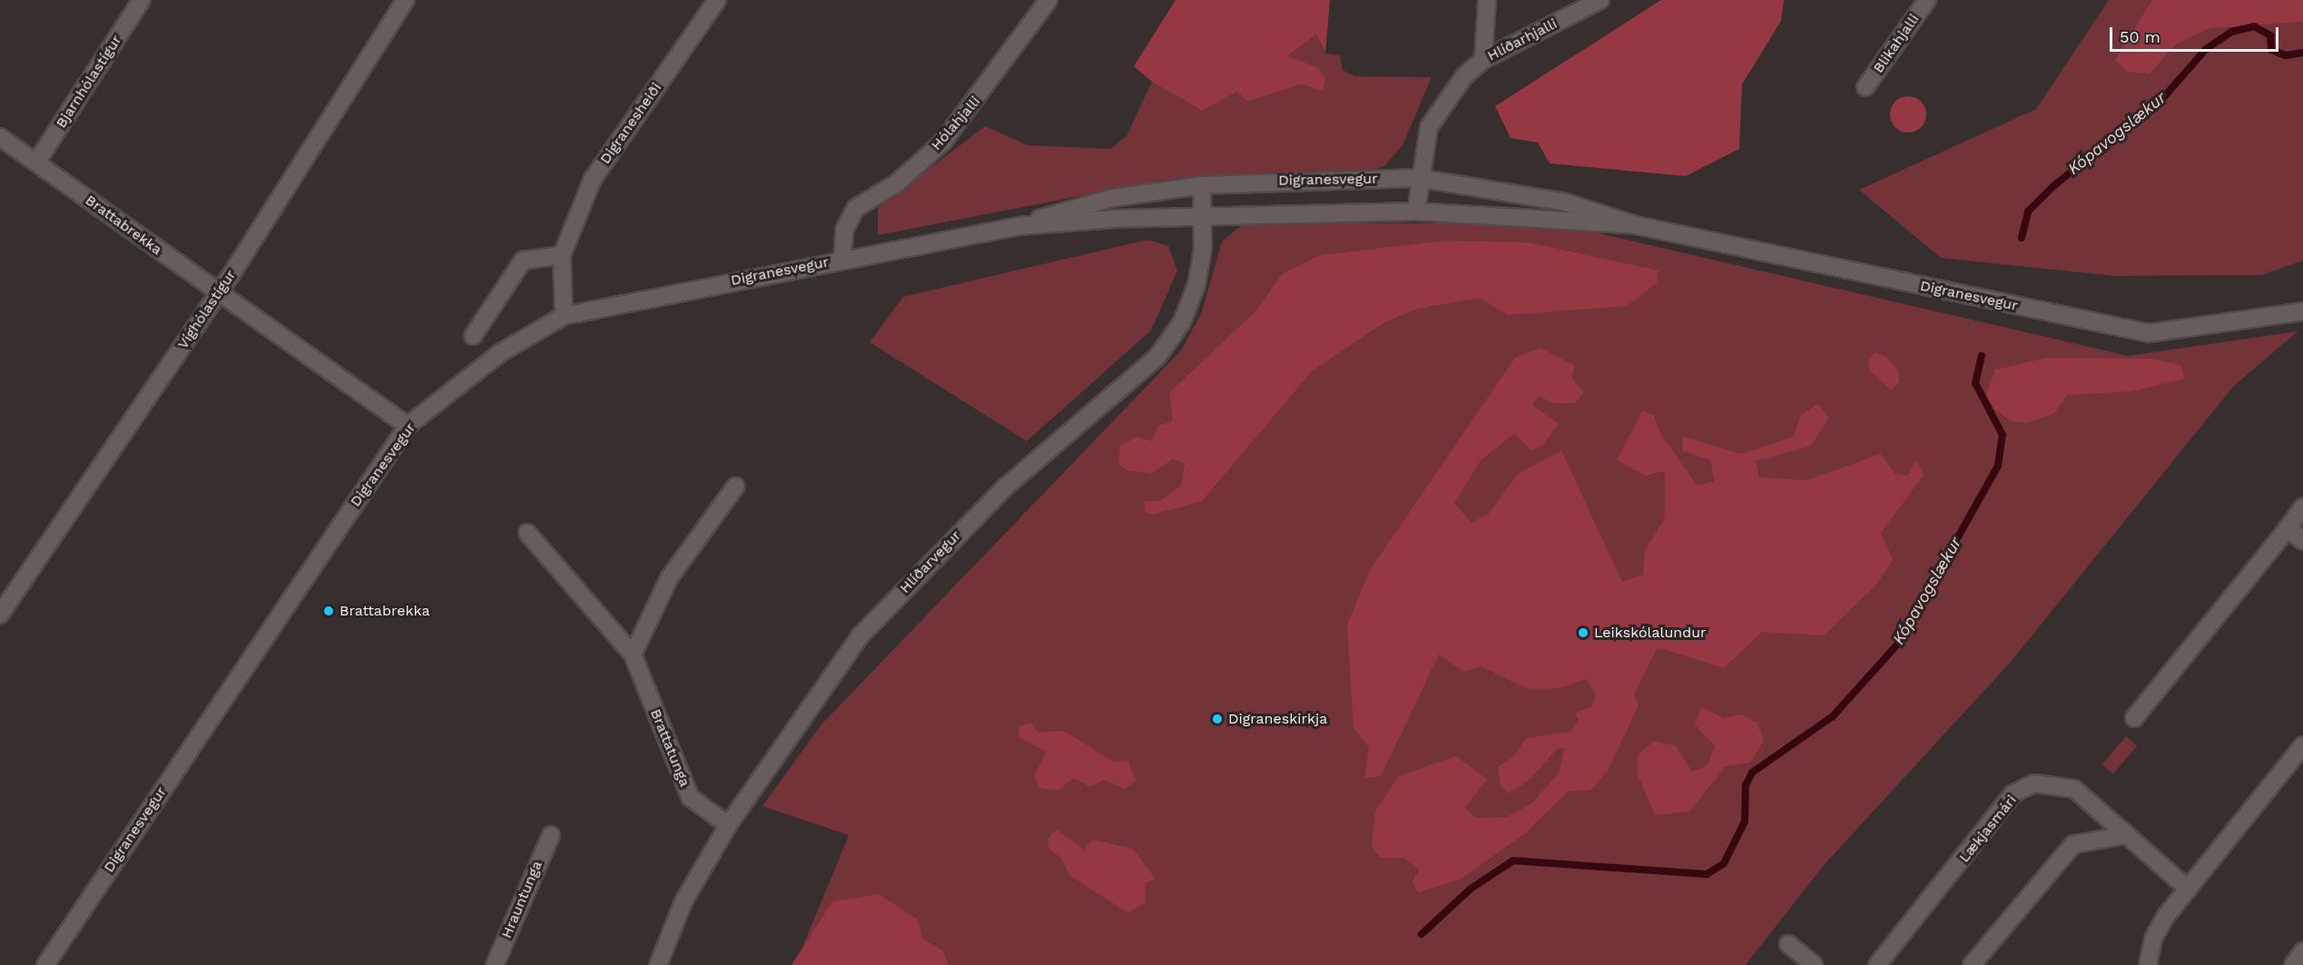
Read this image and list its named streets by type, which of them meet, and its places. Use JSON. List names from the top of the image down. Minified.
{"streets":{"street":["Hlíðarhjalli","Blikahjalli","Bjarnhólastígur","Digranesheiði","Hólahjalli","Digranesvegur","Brattabrekka","Víghólastígur","Hlíðarvegur","Brattatunga","Lækjasmári","Hrauntunga"]},"crossings":[["Hlíðarhjalli","Digranesvegur"],["Bjarnhólastígur","Brattabrekka"],["Digranesheiði","Digranesvegur"],["Hólahjalli","Digranesvegur"],["Digranesvegur","Brattabrekka"],["Digranesvegur","Hlíðarvegur"],["Brattabrekka","Víghólastígur"],["Hlíðarvegur","Brattatunga"]],"water":["Kópavogslækur"],"places":["Brattabrekka","Leikskólalundur","Digraneskirkja"],"scale_bar":"50 m"}
